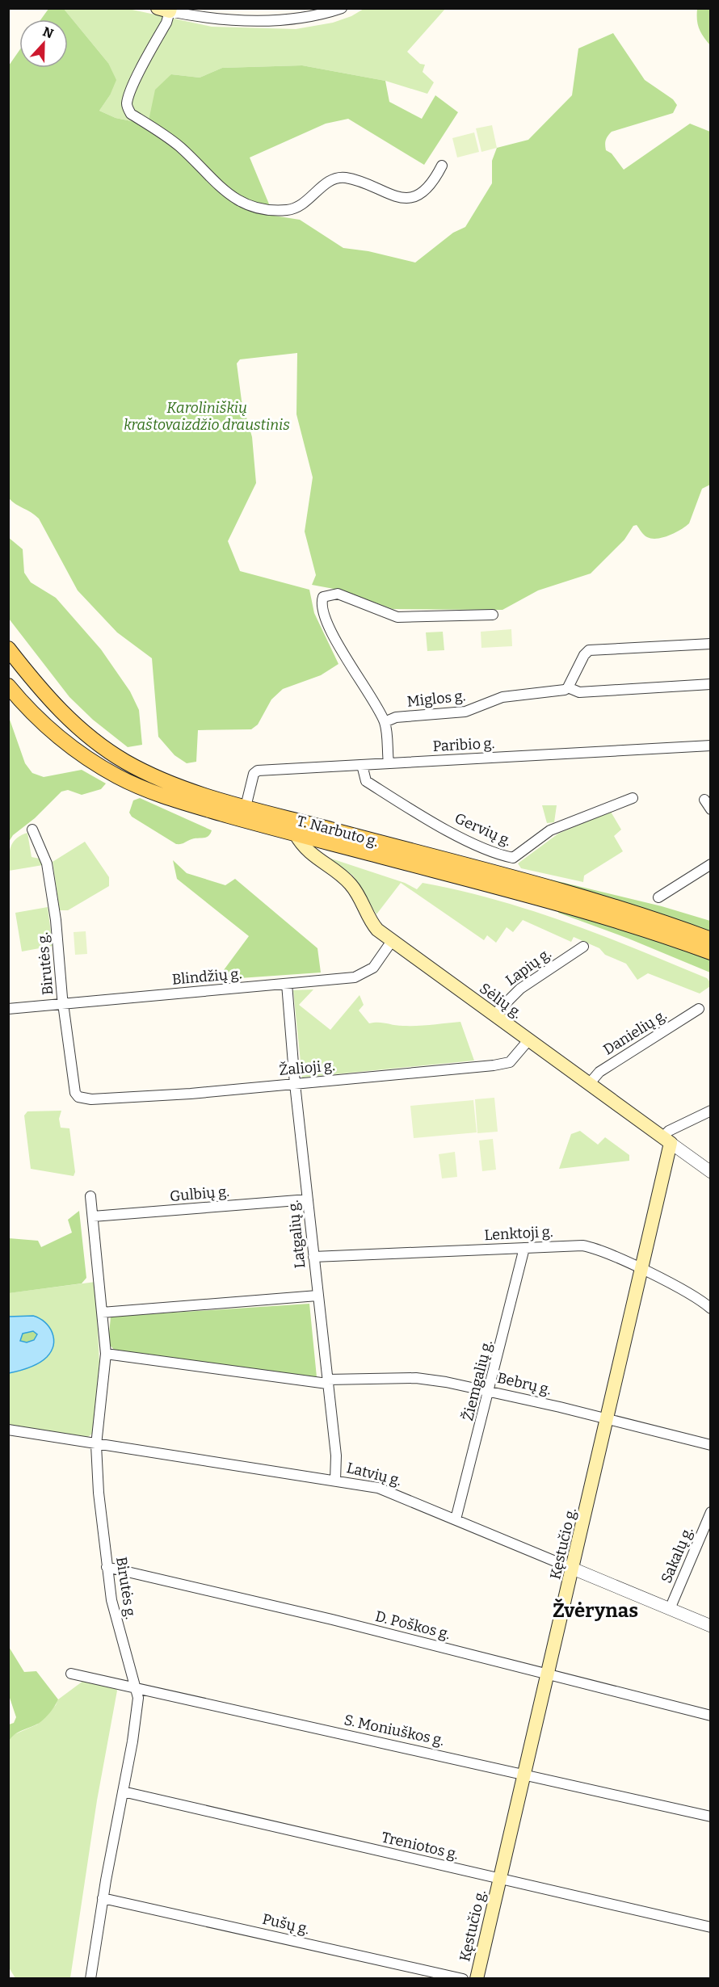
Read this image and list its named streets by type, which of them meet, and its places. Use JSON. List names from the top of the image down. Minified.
{"streets":{"main road":["T. Narbuto g.","Sėlių g.","Kęstučio g."],"street":["Miglos g.","Paribio g.","Gervių g.","Birutės g.","Lapių g.","Blindžių g.","Danielių g.","Žalioji g.","Gulbių g.","Lenktoji g.","Latgalių g.","Žiemgalių g.","Bebrų g.","Latvių g.","Sakalų g.","D. Poškos g.","S. Moniuškos g.","Treniotos g.","Pušų g."]},"crossings":[["Paribio g.","Gervių g."],["Paribio g.","T. Narbuto g."],["T. Narbuto g.","Sėlių g."],["Birutės g.","Blindžių g."],["Birutės g.","Žalioji g."],["Birutės g.","Gulbių g."],["Birutės g.","Bebrų g."],["Birutės g.","Latvių g."],["Birutės g.","D. Poškos g."],["Birutės g.","S. Moniuškos g."],["Birutės g.","Treniotos g."],["Birutės g.","Pušų g."],["Lapių g.","Sėlių g."],["Blindžių g.","Sėlių g."],["Blindžių g.","Latgalių g."],["Sėlių g.","Danielių g."],["Sėlių g.","Žalioji g."],["Sėlių g.","Kęstučio g."],["Žalioji g.","Latgalių g."],["Gulbių g.","Latgalių g."],["Lenktoji g.","Latgalių g."],["Lenktoji g.","Žiemgalių g."],["Lenktoji g.","Kęstučio g."],["Latgalių g.","Bebrų g."],["Latgalių g.","Latvių g."],["Žiemgalių g.","Bebrų g."],["Žiemgalių g.","Latvių g."],["Bebrų g.","Kęstučio g."],["Latvių g.","Kęstučio g."],["Latvių g.","Sakalų g."],["Kęstučio g.","D. Poškos g."],["Kęstučio g.","S. Moniuškos g."],["Kęstučio g.","Treniotos g."]],"districts":["Žvėrynas"],"parks":["Karoliniškių kraštovaizdžio draustinis"],"north":"top"}
